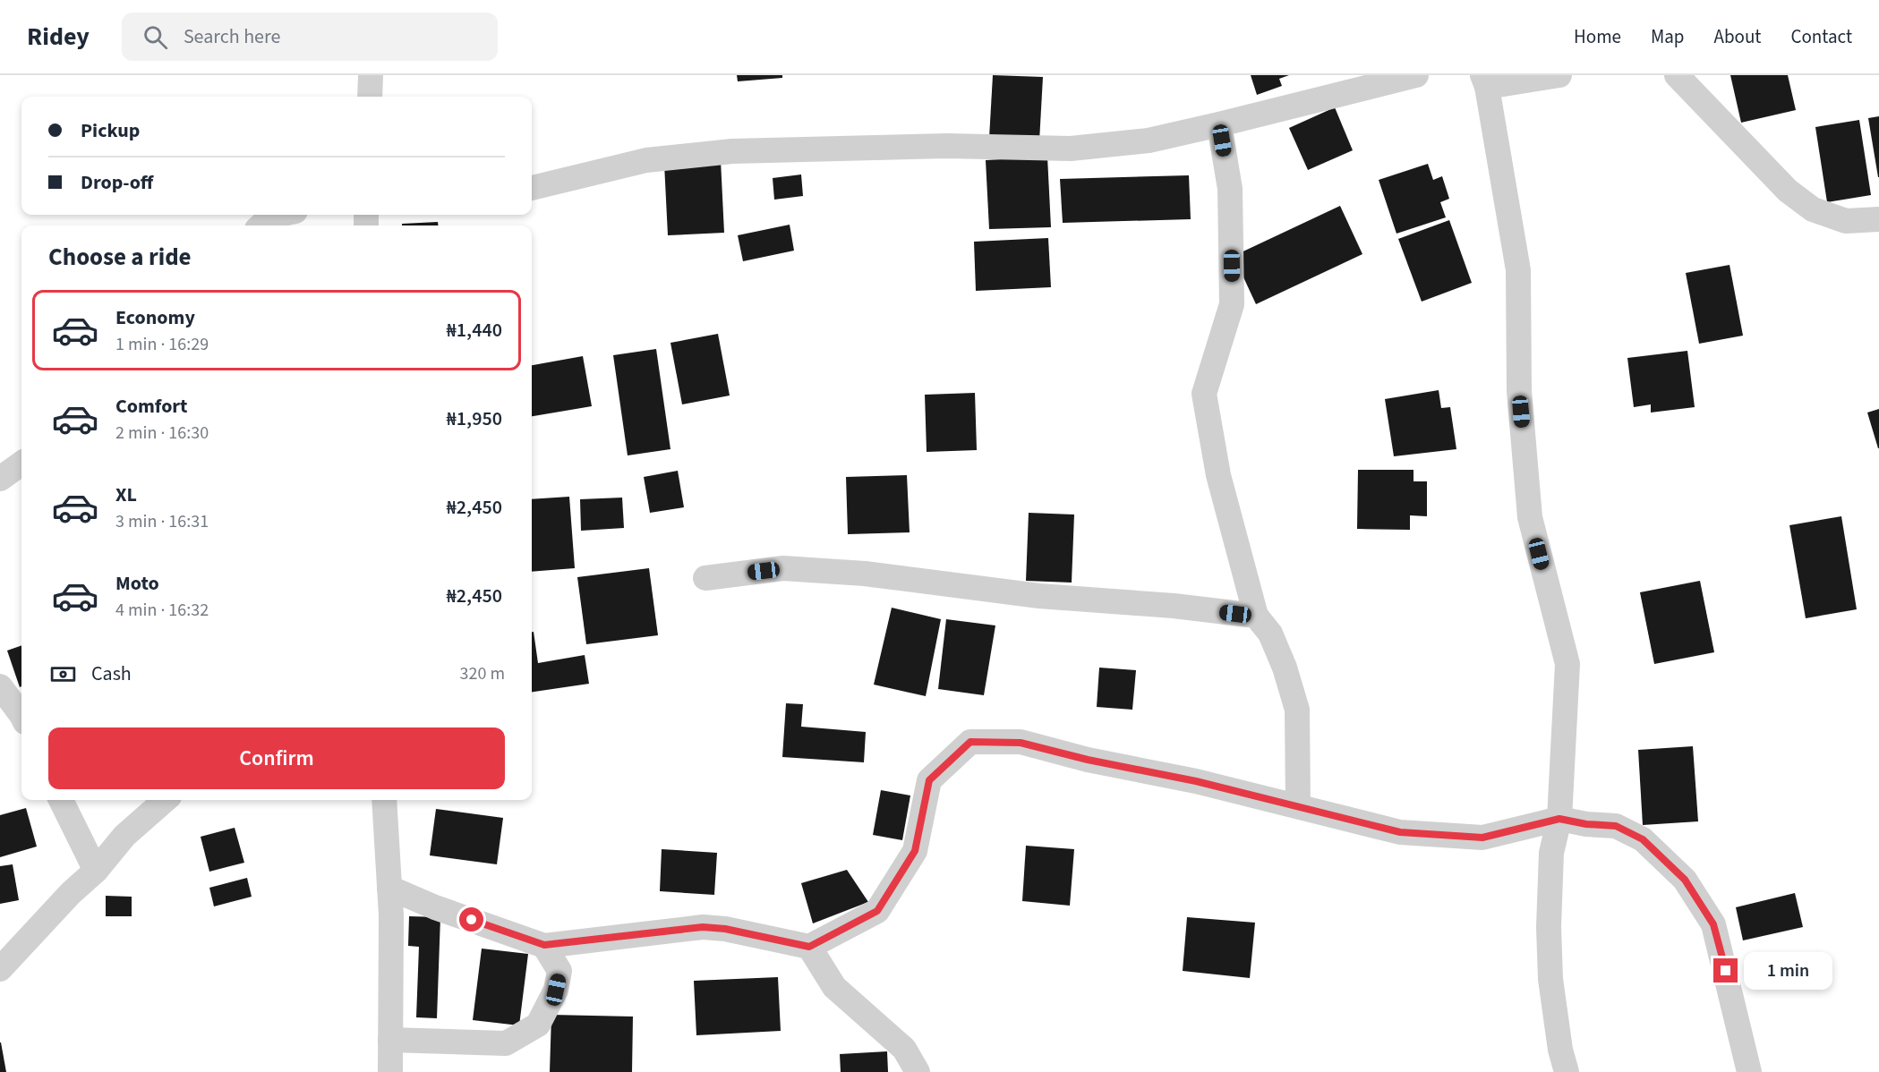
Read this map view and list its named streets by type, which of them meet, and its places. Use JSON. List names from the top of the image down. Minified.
{"page":{"header":"Ridey","search":"Search here","nav":["Home","Map","About","Contact"],"banner":["Pickup","Drop-off"],"heading":"Choose a ride","list":[{"name":"Economy","note":"1 min · 16:29","value":"₦1,440"},{"name":"Comfort","note":"2 min · 16:30","value":"₦1,950"},{"name":"XL","note":"3 min · 16:31","value":"₦2,450"},{"name":"Moto","note":"4 min · 16:32","value":"₦2,450"}],"pay":["Cash","320 m"],"buttons":"Confirm","bubble":"1 min"}}
